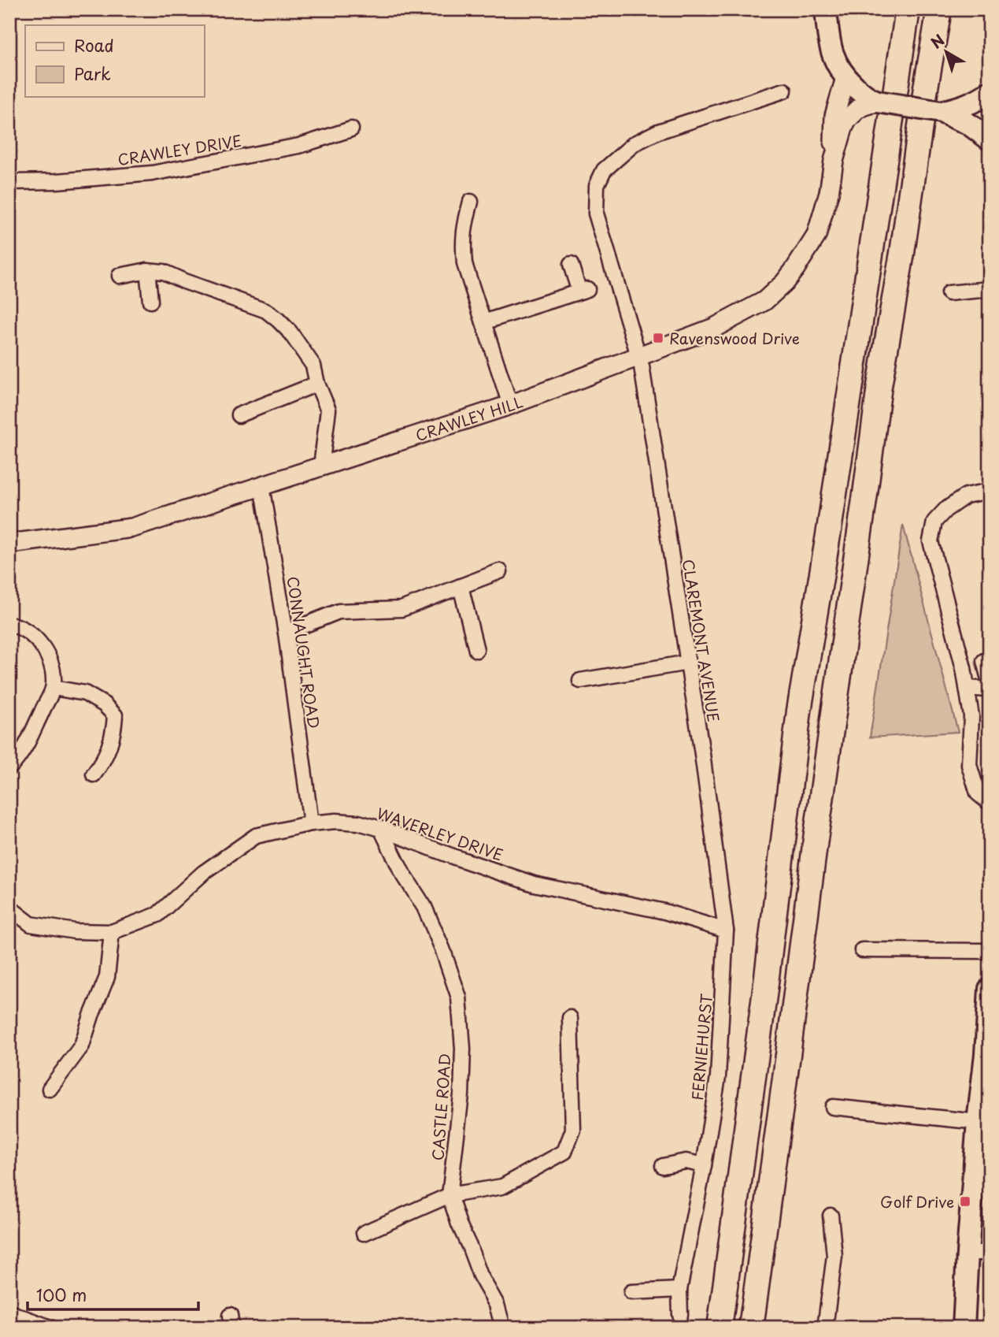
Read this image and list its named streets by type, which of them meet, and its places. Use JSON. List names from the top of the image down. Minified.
{"streets":{"street":["CRAWLEY DRIVE","CRAWLEY HILL","CLAREMONT AVENUE","CONNAUGHT ROAD","WAVERLEY DRIVE","FERNIEHURST","CASTLE ROAD"]},"crossings":[["CRAWLEY HILL","CLAREMONT AVENUE"],["CRAWLEY HILL","CONNAUGHT ROAD"],["CLAREMONT AVENUE","WAVERLEY DRIVE"],["CLAREMONT AVENUE","FERNIEHURST"],["CONNAUGHT ROAD","WAVERLEY DRIVE"],["WAVERLEY DRIVE","FERNIEHURST"],["WAVERLEY DRIVE","CASTLE ROAD"]],"places":{"transit":["Ravenswood Drive","Golf Drive"]},"legend":["Road","Park"],"scale_bar":"100 m","north":"top left"}
